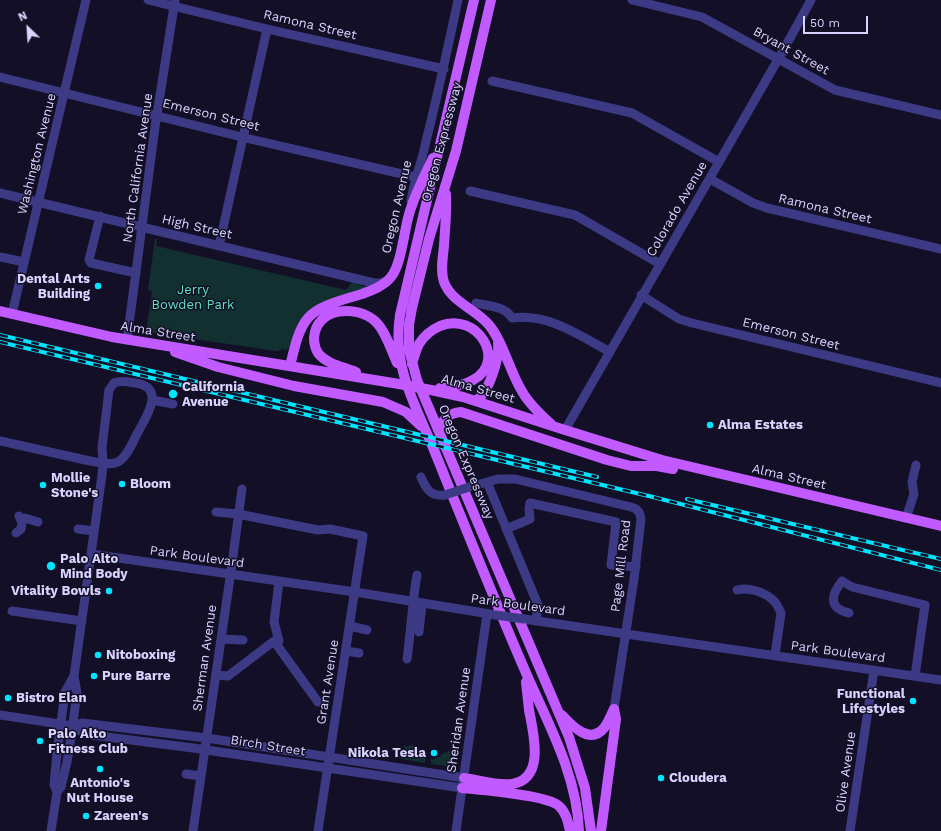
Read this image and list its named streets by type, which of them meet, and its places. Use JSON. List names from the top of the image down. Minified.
{"streets":{"main road":["Oregon Expressway","Oregon Avenue","Alma Street"],"street":["Ramona Street","Bryant Street","Emerson Street","Washington Avenue","North California Avenue","Colorado Avenue","High Street","Park Boulevard","Page Mill Road","Sherman Avenue","Grant Avenue","Sheridan Avenue","Birch Street","Olive Avenue"]},"crossings":[["Ramona Street","North California Avenue"],["Ramona Street","Oregon Avenue"],["Ramona Street","Colorado Avenue"],["Bryant Street","Colorado Avenue"],["Emerson Street","Washington Avenue"],["Emerson Street","North California Avenue"],["Emerson Street","Oregon Avenue"],["Emerson Street","Colorado Avenue"],["Oregon Expressway","Alma Street"],["Washington Avenue","High Street"],["Washington Avenue","Alma Street"],["North California Avenue","High Street"],["North California Avenue","Alma Street"],["Oregon Avenue","High Street"],["Oregon Avenue","Alma Street"],["Colorado Avenue","Alma Street"],["Park Boulevard","Page Mill Road"],["Park Boulevard","Sherman Avenue"],["Park Boulevard","Grant Avenue"],["Park Boulevard","Sheridan Avenue"],["Park Boulevard","Olive Avenue"],["Sherman Avenue","Grant Avenue"],["Sherman Avenue","Birch Street"],["Grant Avenue","Birch Street"],["Sheridan Avenue","Birch Street"]],"parks":["Jerry Bowden Park"],"places":["Dental Arts Building","California Avenue","Alma Estates","Bloom","Mollie Stone's","Palo Alto Mind Body","Vitality Bowls","Nitoboxing","Pure Barre","Bistro Elan","Functional Lifestyles","Palo Alto Fitness Club","Nikola Tesla","Antonio's Nut House","Cloudera","Zareen's"],"scale_bar":"50 m","north":"top left"}
